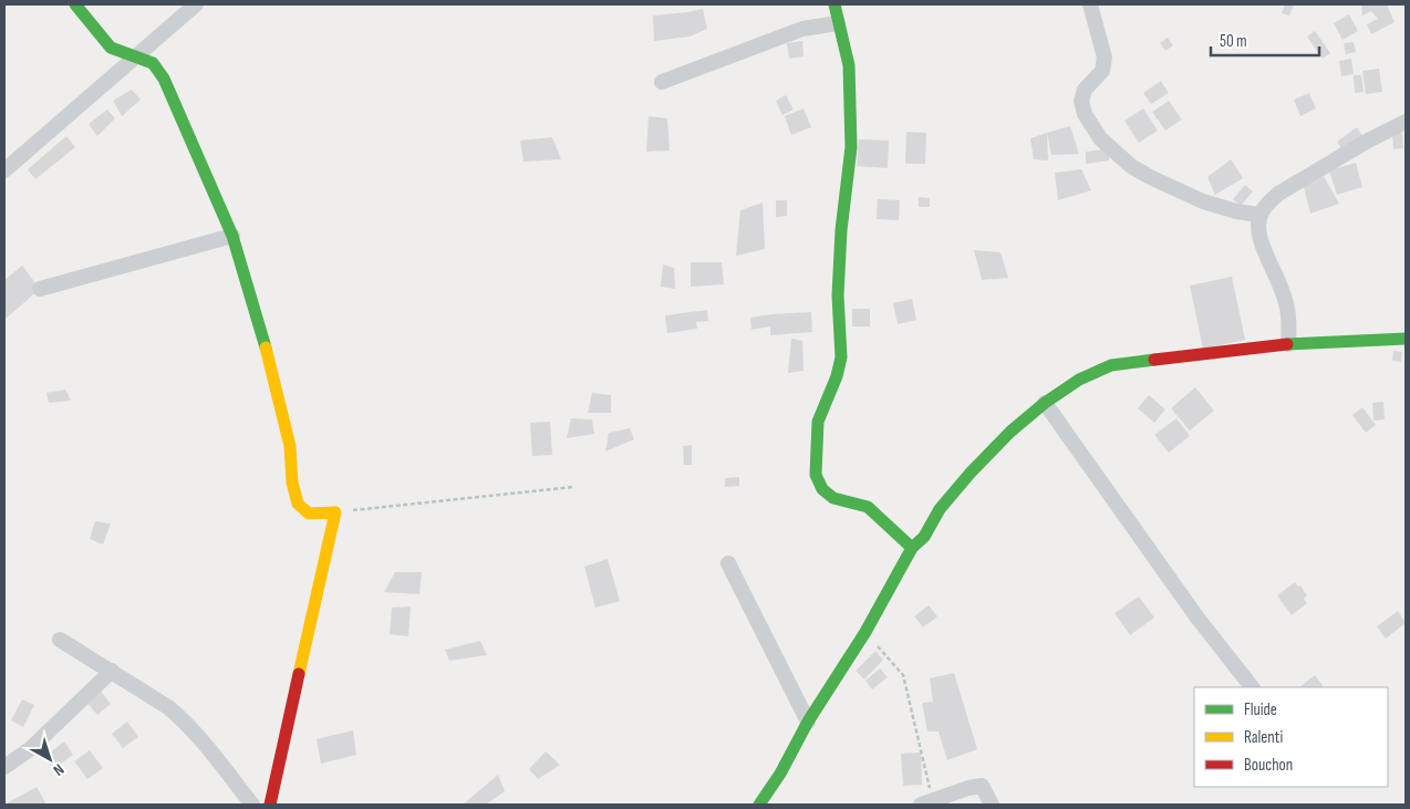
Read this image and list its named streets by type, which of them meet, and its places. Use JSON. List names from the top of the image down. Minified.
{"legend":["Fluide","Ralenti","Bouchon"],"scale_bar":"50 m","north":"bottom right"}
